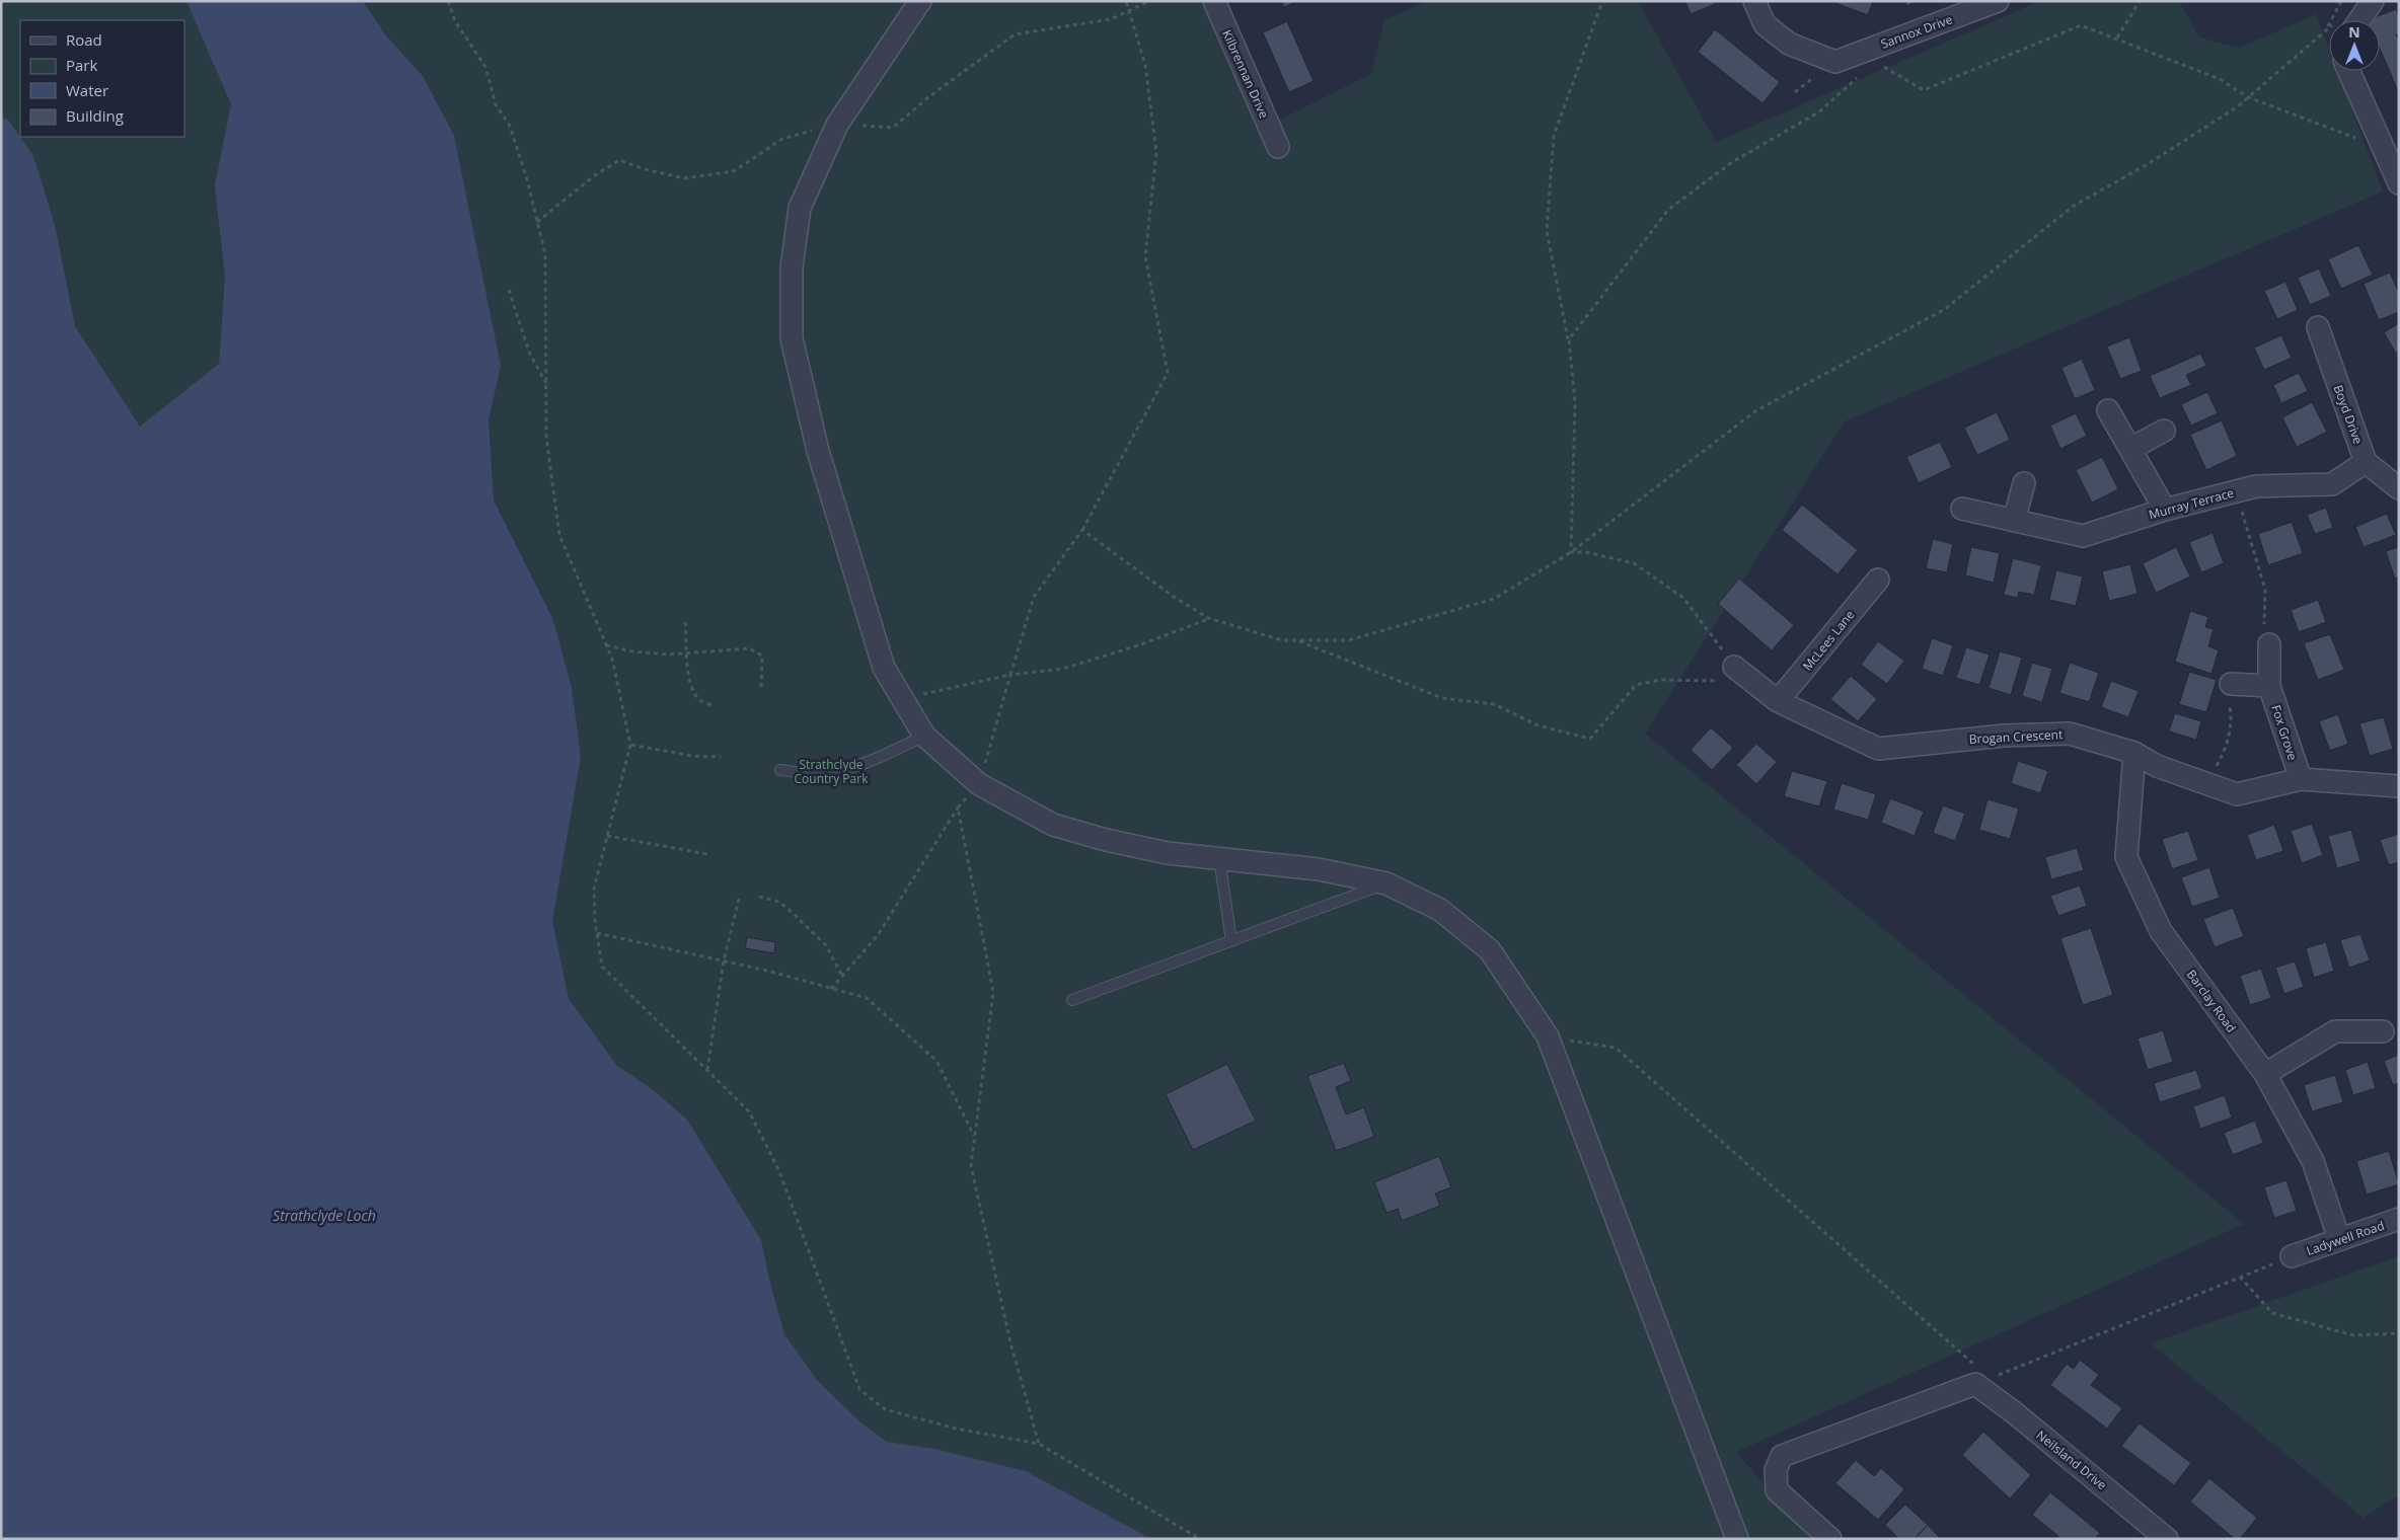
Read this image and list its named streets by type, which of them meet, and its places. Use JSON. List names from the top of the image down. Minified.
{"streets":{"street":["Sannox Drive","Kilbrennan Drive","Boyd Drive","Murray Terrace","McLees Lane","Fox Grove","Brogan Crescent","Barclay Road","Ladywell Road","Neilsland Drive"]},"crossings":[["Boyd Drive","Murray Terrace"],["McLees Lane","Brogan Crescent"],["Fox Grove","Brogan Crescent"],["Brogan Crescent","Barclay Road"],["Barclay Road","Ladywell Road"]],"water":["Strathclyde Loch"],"parks":["Strathclyde Country Park"],"legend":["Road","Park","Water","Building"],"north":"top"}
